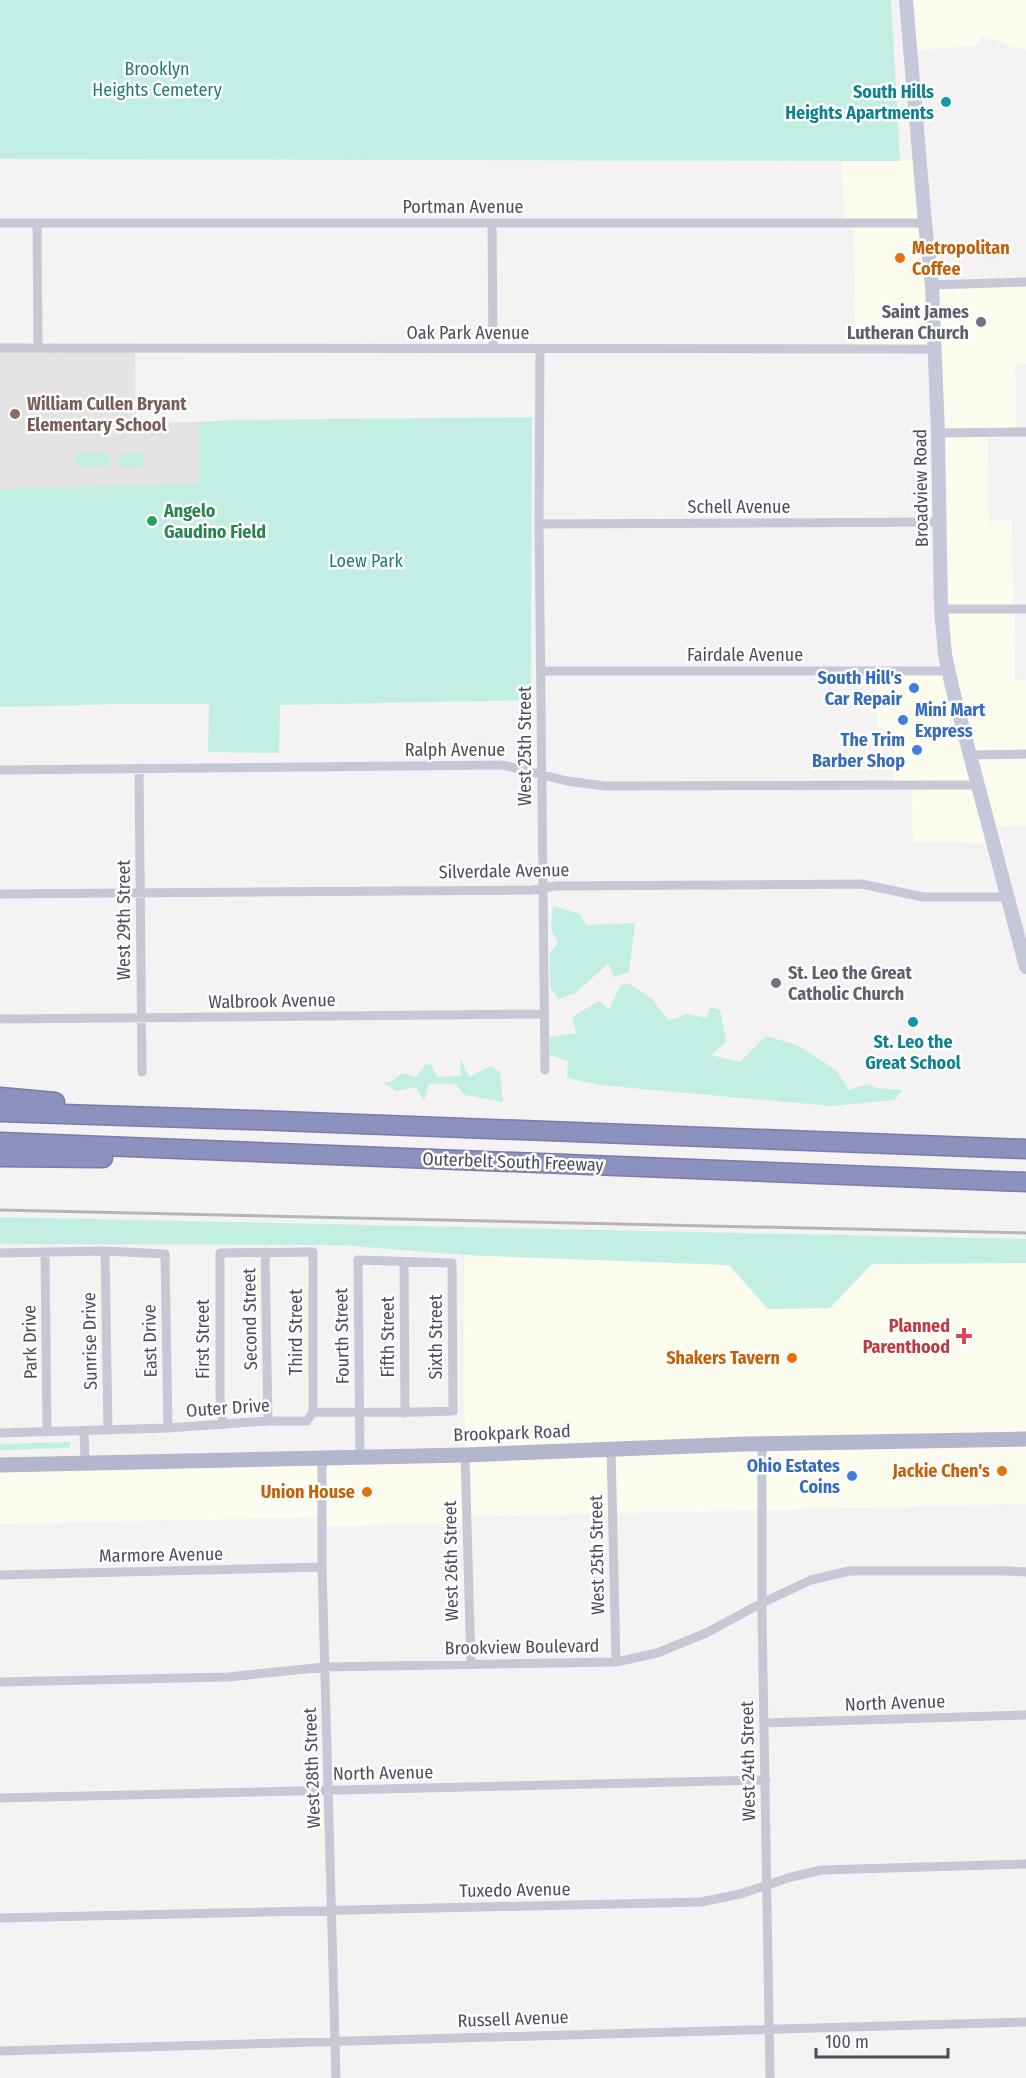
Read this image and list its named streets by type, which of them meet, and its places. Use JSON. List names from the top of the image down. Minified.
{"streets":{"highway":["Outerbelt South Freeway"],"main road":["Broadview Road","Brookpark Road"],"street":["Portman Avenue","Oak Park Avenue","Schell Avenue","Fairdale Avenue","West 25th Street","Ralph Avenue","Silverdale Avenue","West 29th Street","Walbrook Avenue","Second Street","Third Street","Fourth Street","Fifth Street","Sixth Street","First Street","Sunrise Drive","East Drive","Park Drive","Outer Drive","Marmore Avenue","West 26th Street","Brookview Boulevard","North Avenue","West 24th Street","West 28th Street","Tuxedo Avenue","Russell Avenue"]},"crossings":[["Portman Avenue","Broadview Road"],["Oak Park Avenue","Broadview Road"],["Oak Park Avenue","West 25th Street"],["Broadview Road","Schell Avenue"],["Broadview Road","Fairdale Avenue"],["Broadview Road","Ralph Avenue"],["Broadview Road","Silverdale Avenue"],["Schell Avenue","West 25th Street"],["Fairdale Avenue","West 25th Street"],["West 25th Street","Ralph Avenue"],["West 25th Street","Silverdale Avenue"],["West 25th Street","Walbrook Avenue"],["West 25th Street","Brookpark Road"],["West 25th Street","Brookview Boulevard"],["Ralph Avenue","West 29th Street"],["Silverdale Avenue","West 29th Street"],["West 29th Street","Walbrook Avenue"],["Second Street","Third Street"],["Second Street","First Street"],["Second Street","Outer Drive"],["Third Street","First Street"],["Third Street","Outer Drive"],["Fourth Street","Fifth Street"],["Fourth Street","Sixth Street"],["Fourth Street","Outer Drive"],["Fourth Street","Brookpark Road"],["Fifth Street","Sixth Street"],["Fifth Street","Outer Drive"],["Sixth Street","Outer Drive"],["First Street","Outer Drive"],["Sunrise Drive","East Drive"],["Sunrise Drive","Outer Drive"],["East Drive","Outer Drive"],["Park Drive","Outer Drive"],["Brookpark Road","West 26th Street"],["Brookpark Road","West 24th Street"],["Brookpark Road","West 28th Street"],["Marmore Avenue","West 28th Street"],["West 26th Street","Brookview Boulevard"],["Brookview Boulevard","West 24th Street"],["Brookview Boulevard","West 28th Street"],["North Avenue","West 24th Street"],["North Avenue","West 28th Street"],["West 24th Street","Tuxedo Avenue"],["West 24th Street","Russell Avenue"],["West 28th Street","Tuxedo Avenue"],["West 28th Street","Russell Avenue"]],"parks":["Brooklyn Heights Cemetery","Loew Park"],"places":{"other":["South Hills Heights Apartments","Metropolitan Coffee","Saint James Lutheran Church","William Cullen Bryant Elementary School","Angelo Gaudino Field","South Hill's Car Repair","Mini Mart Express","The Trim Barber Shop","St. Leo the Great Catholic Church","St. Leo the Great School","Shakers Tavern","Jackie Chen's","Ohio Estates Coins","Union House"],"health":["Planned Parenthood"]},"scale_bar":"100 m"}
